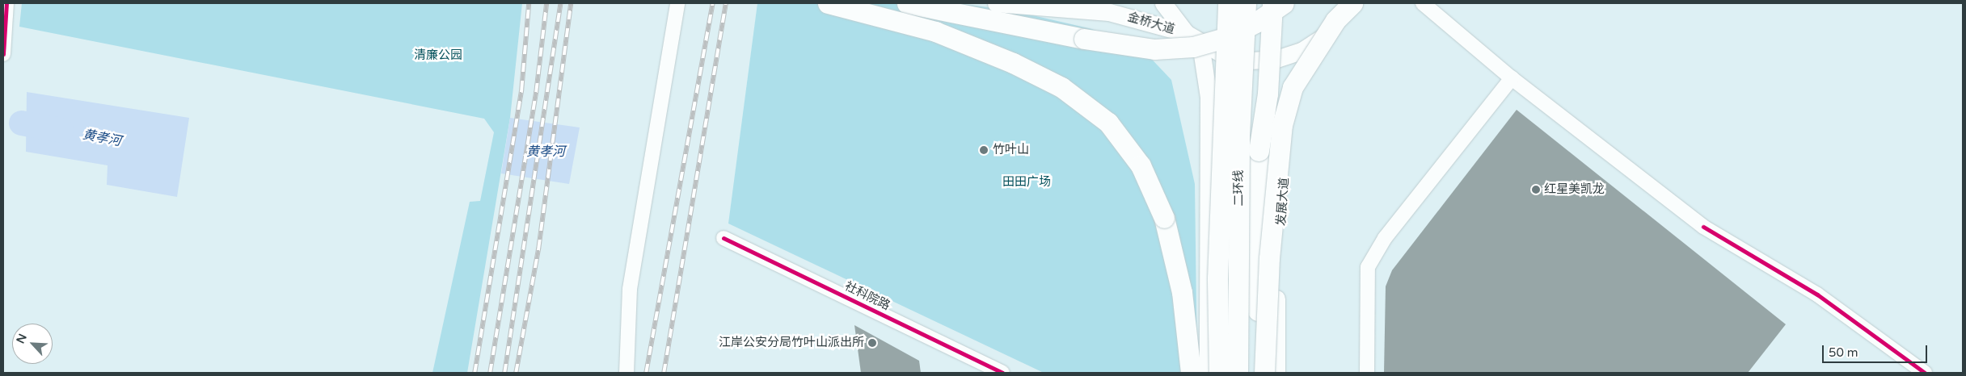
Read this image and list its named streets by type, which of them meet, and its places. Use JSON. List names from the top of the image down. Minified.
{"streets":{"highway":["二环线"],"main road":["金桥大道","发展大道"],"street":["社科院路"]},"water":["黄孝河"],"parks":["清廉公园","田田广场"],"places":["竹叶山","红星美凯龙","江岸公安分局竹叶山派出所"],"scale_bar":"50 m","north":"top left"}
